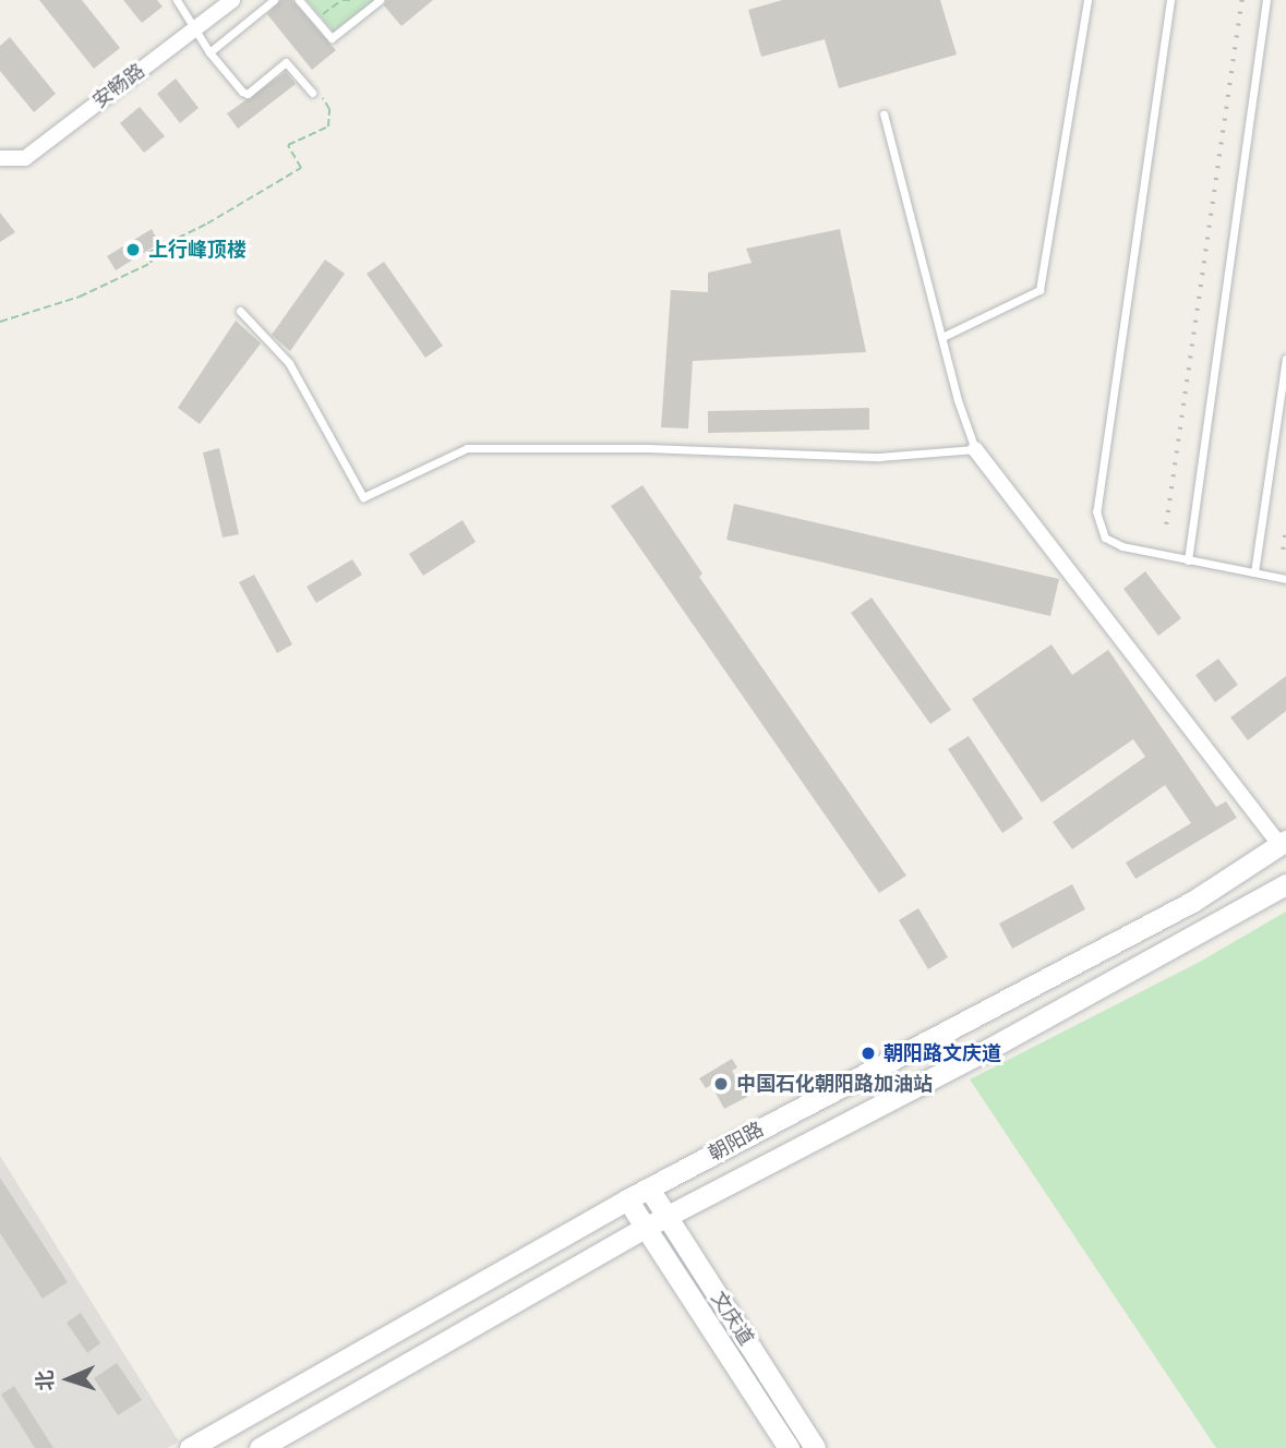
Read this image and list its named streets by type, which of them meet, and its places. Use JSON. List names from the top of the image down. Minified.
{"streets":{"main road":["朝阳路","文庆道"],"street":["安畅路"]},"crossings":[["朝阳路","文庆道"]],"places":["上行峰顶楼","朝阳路文庆道","中国石化朝阳路加油站"],"north":"left"}
